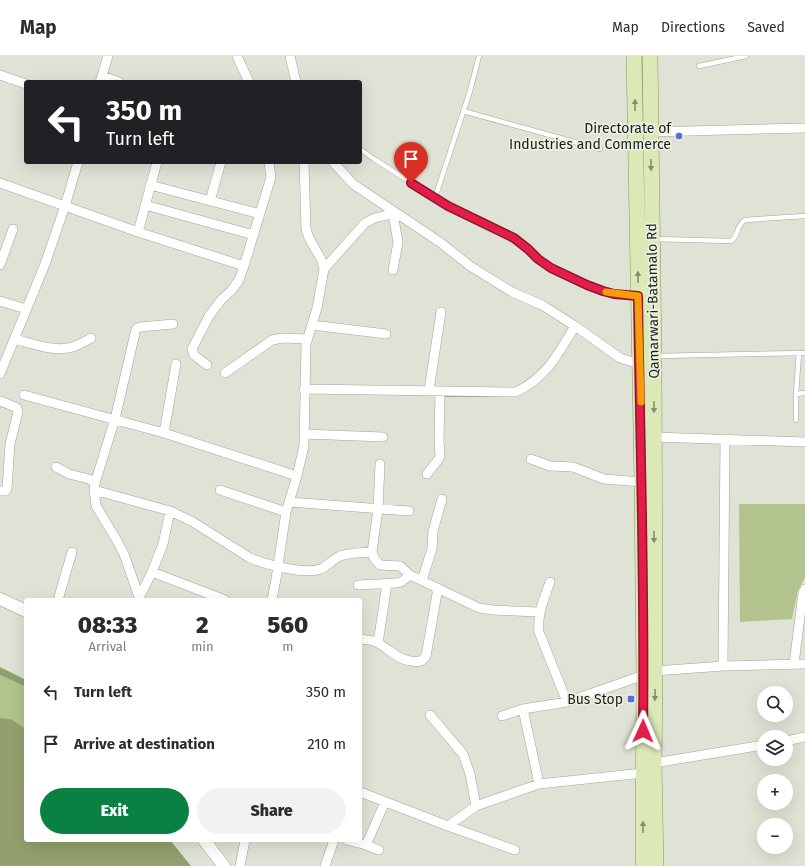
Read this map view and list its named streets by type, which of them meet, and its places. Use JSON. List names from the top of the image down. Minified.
{"streets":{"main road":["Qamarwari-Batamalo Rd"]},"places":{"other":["Directorate of Industries and Commerce"],"transit":["Bus Stop"]},"page":{"header":"Map","nav":["Map","Directions","Saved"],"turn":["350 m","Turn left"],"eta":["08:33","Arrival","2","min","560","m"],"list":[{"name":"Turn left","value":"350 m"},{"name":"Arrive at destination","value":"210 m"}],"map_buttons":["+","−"],"buttons":["Exit","Share"]}}
